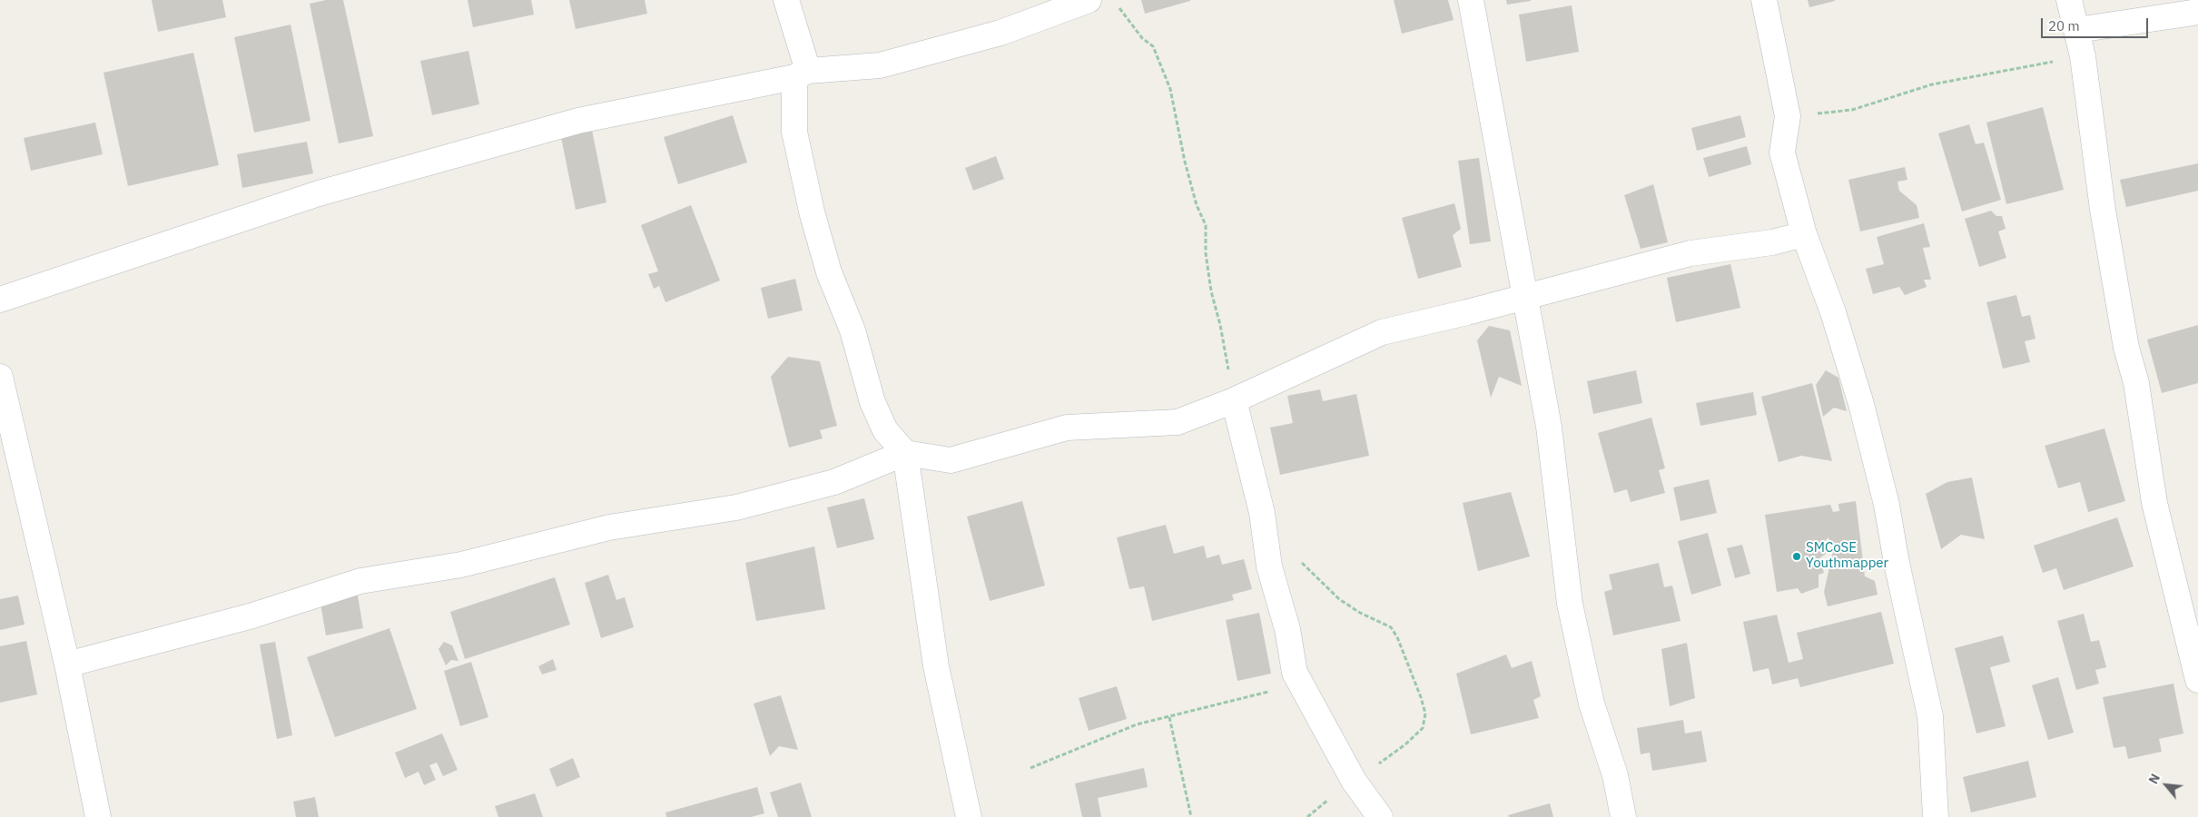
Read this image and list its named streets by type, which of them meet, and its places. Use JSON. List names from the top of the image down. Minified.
{"places":["SMCoSE Youthmapper"],"scale_bar":"20 m","north":"top left"}
